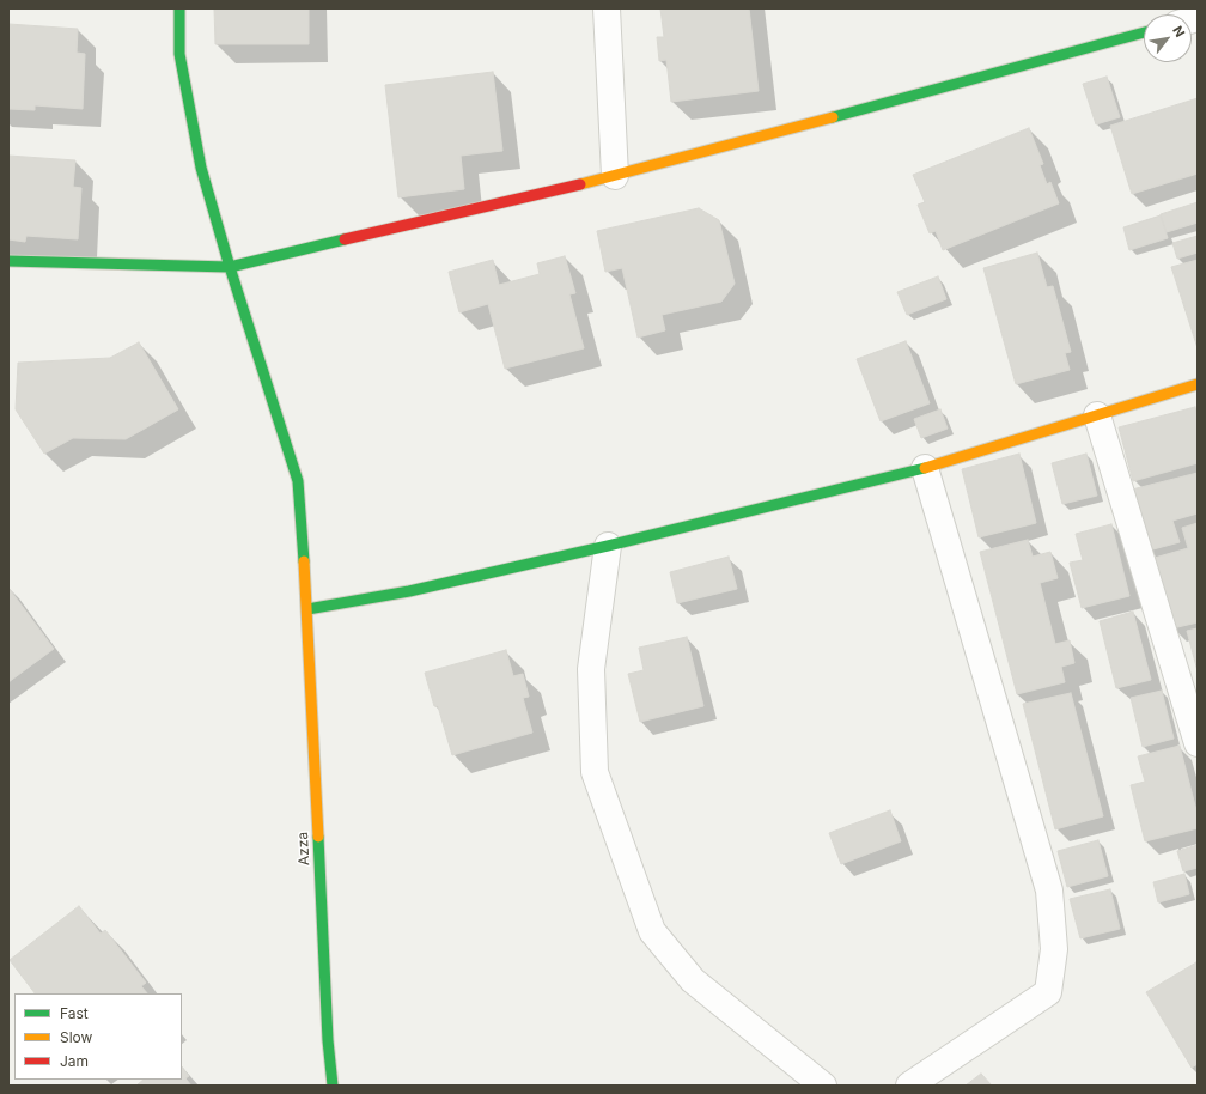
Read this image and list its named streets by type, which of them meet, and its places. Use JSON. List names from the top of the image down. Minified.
{"streets":{"street":["Azza"]},"legend":["Fast","Slow","Jam"],"north":"top right"}
